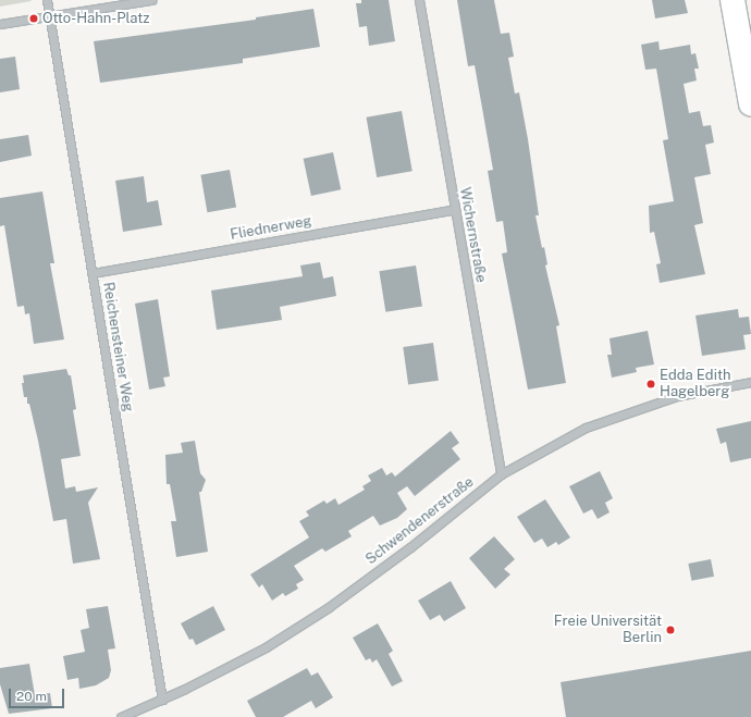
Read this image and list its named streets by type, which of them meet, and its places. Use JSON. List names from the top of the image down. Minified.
{"streets":{"street":["Fliednerweg","Wichernstraße","Reichensteiner Weg","Schwendenerstraße"]},"crossings":[["Fliednerweg","Wichernstraße"],["Fliednerweg","Reichensteiner Weg"],["Wichernstraße","Schwendenerstraße"],["Reichensteiner Weg","Schwendenerstraße"]],"places":["Otto-Hahn-Platz","Edda Edith Hagelberg","Freie Universität Berlin"],"scale_bar":"20 m"}
